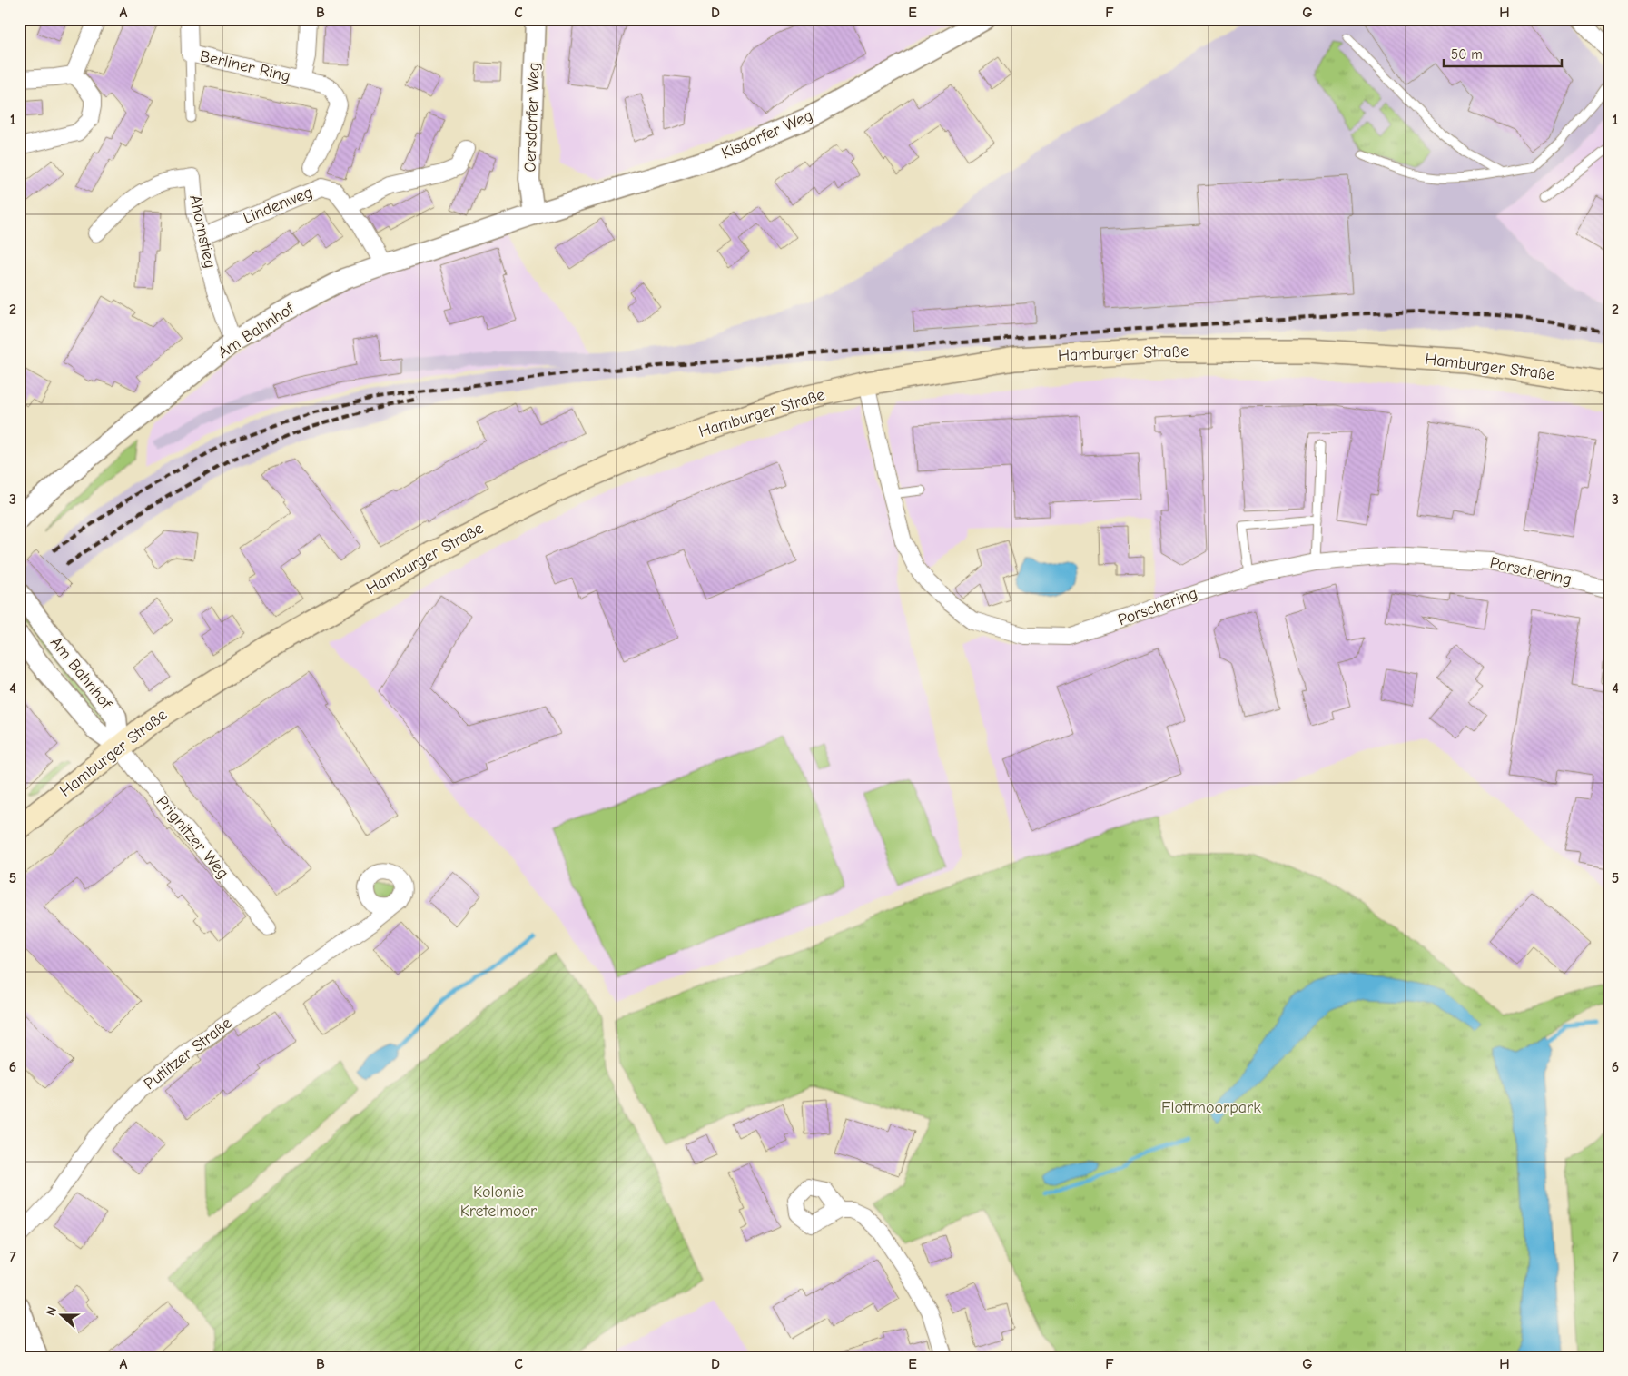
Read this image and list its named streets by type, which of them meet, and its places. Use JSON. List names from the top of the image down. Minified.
{"streets":{"main road":["Hamburger Straße"],"street":["Berliner Ring","Oersdorfer Weg","Kisdorfer Weg","Lindenweg","Ahornstieg","Am Bahnhof","Porschering","Prignitzer Weg","Putlitzer Straße"]},"crossings":[["Oersdorfer Weg","Kisdorfer Weg"],["Oersdorfer Weg","Am Bahnhof"],["Kisdorfer Weg","Am Bahnhof"],["Lindenweg","Ahornstieg"],["Lindenweg","Am Bahnhof"],["Ahornstieg","Am Bahnhof"],["Am Bahnhof","Hamburger Straße"],["Am Bahnhof","Prignitzer Weg"],["Hamburger Straße","Porschering"],["Hamburger Straße","Prignitzer Weg"]],"parks":["Flottmoorpark","Kolonie Kretelmoor"],"scale_bar":"50 m","north":"left","grid":{"columns":["A","B","C","D","E","F","G","H"],"rows":["1","2","3","4","5","6","7"]}}
